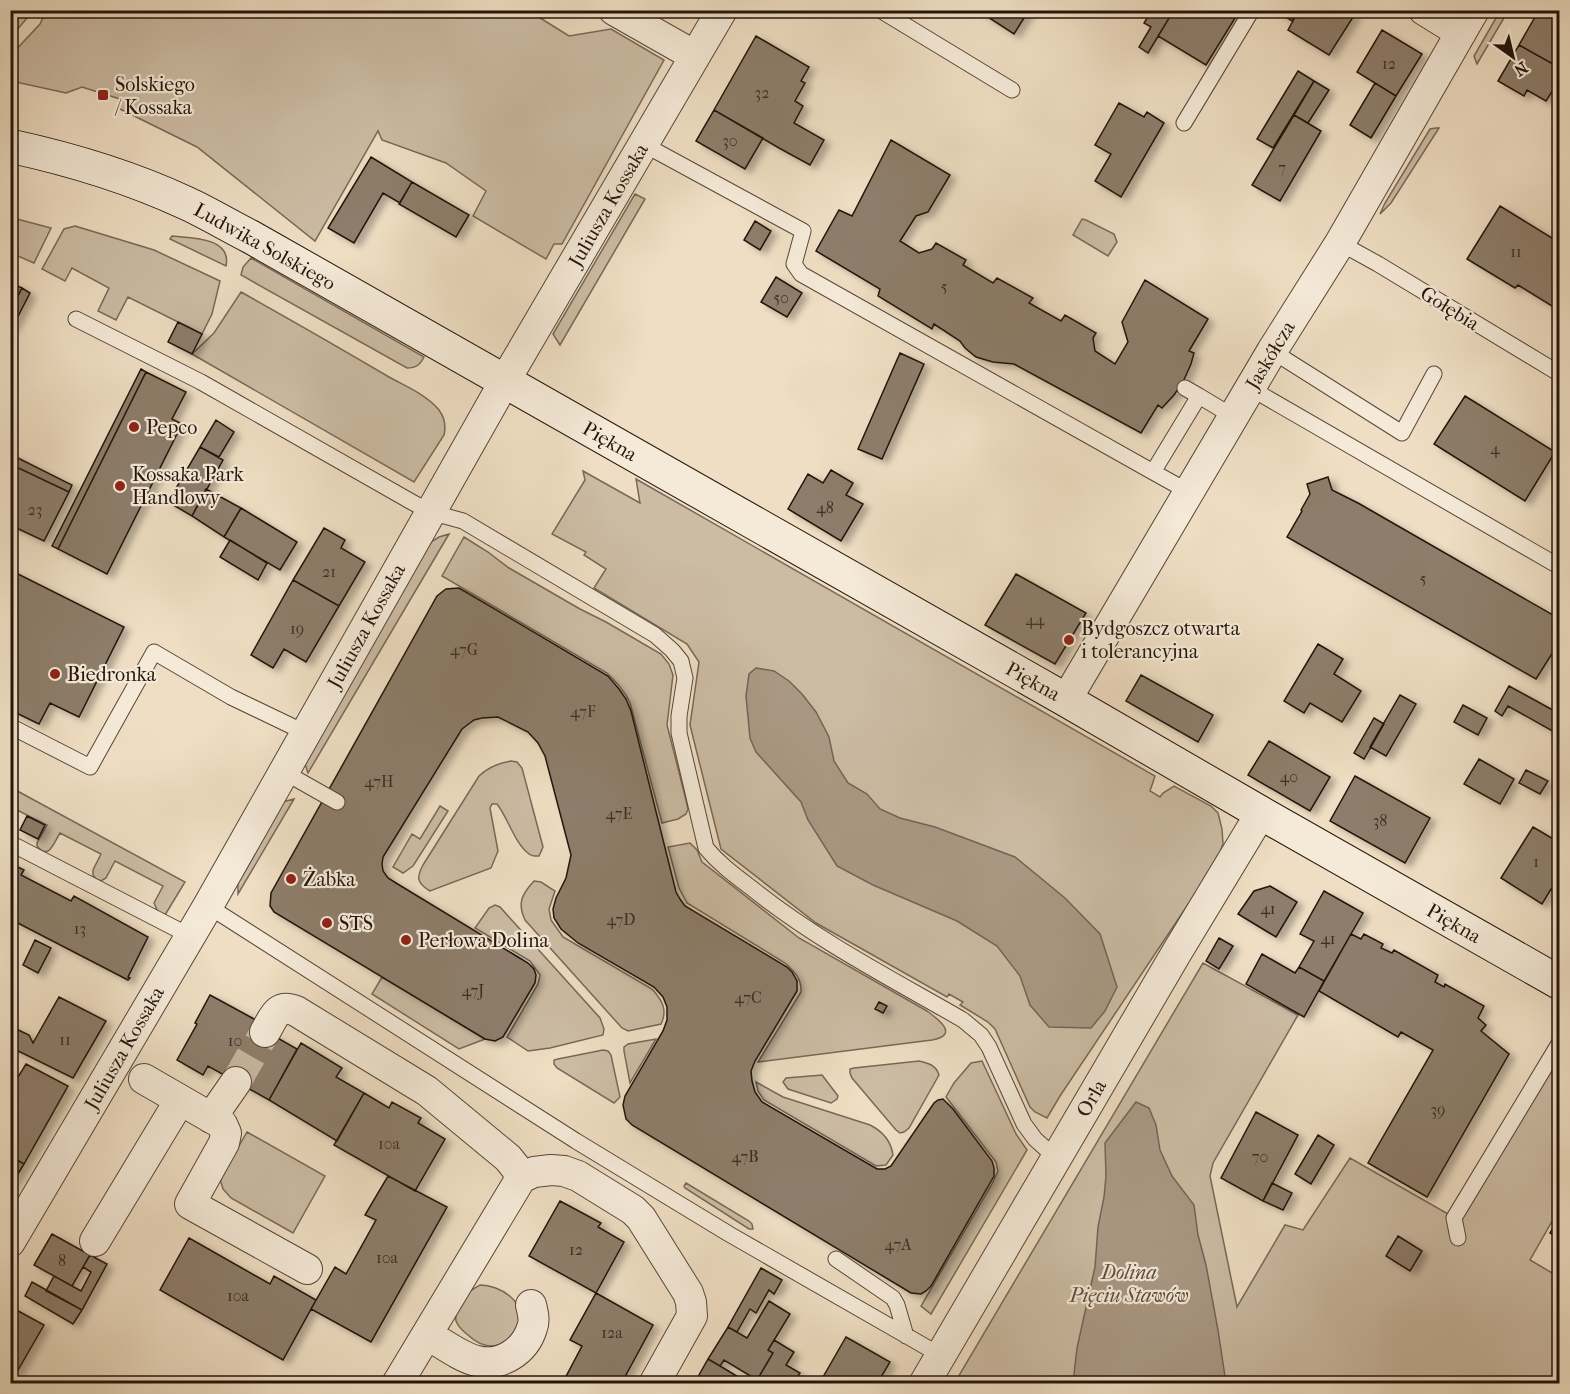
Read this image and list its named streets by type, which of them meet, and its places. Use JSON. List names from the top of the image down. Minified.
{"streets":{"street":["Juliusza Kossaka","Ludwika Solskiego","Jaskółcza","Piękna","Orla"],"lane":["Gołębia"]},"crossings":[["Juliusza Kossaka","Ludwika Solskiego"],["Juliusza Kossaka","Piękna"],["Ludwika Solskiego","Piękna"],["Gołębia","Jaskółcza"],["Jaskółcza","Piękna"],["Piękna","Orla"]],"parks":["Dolina Pięciu Stawów"],"places":{"transit":["Solskiego / Kossaka"],"other":["Pepco","Kossaka Park Handlowy","Bydgoszcz otwarta i tolerancyjna","Biedronka","Żabka","STS","Perłowa Dolina"]},"house_numbers":["12","32","30","7","11","5","50","4","48","23","21","5","44","19","47G","47F","40","47H","47E","38","1","41","47D","13","41","47J","47C","11","10","39","10a","47B","70","47A","12","10a","8","10a","12a"],"north":"bottom right"}
